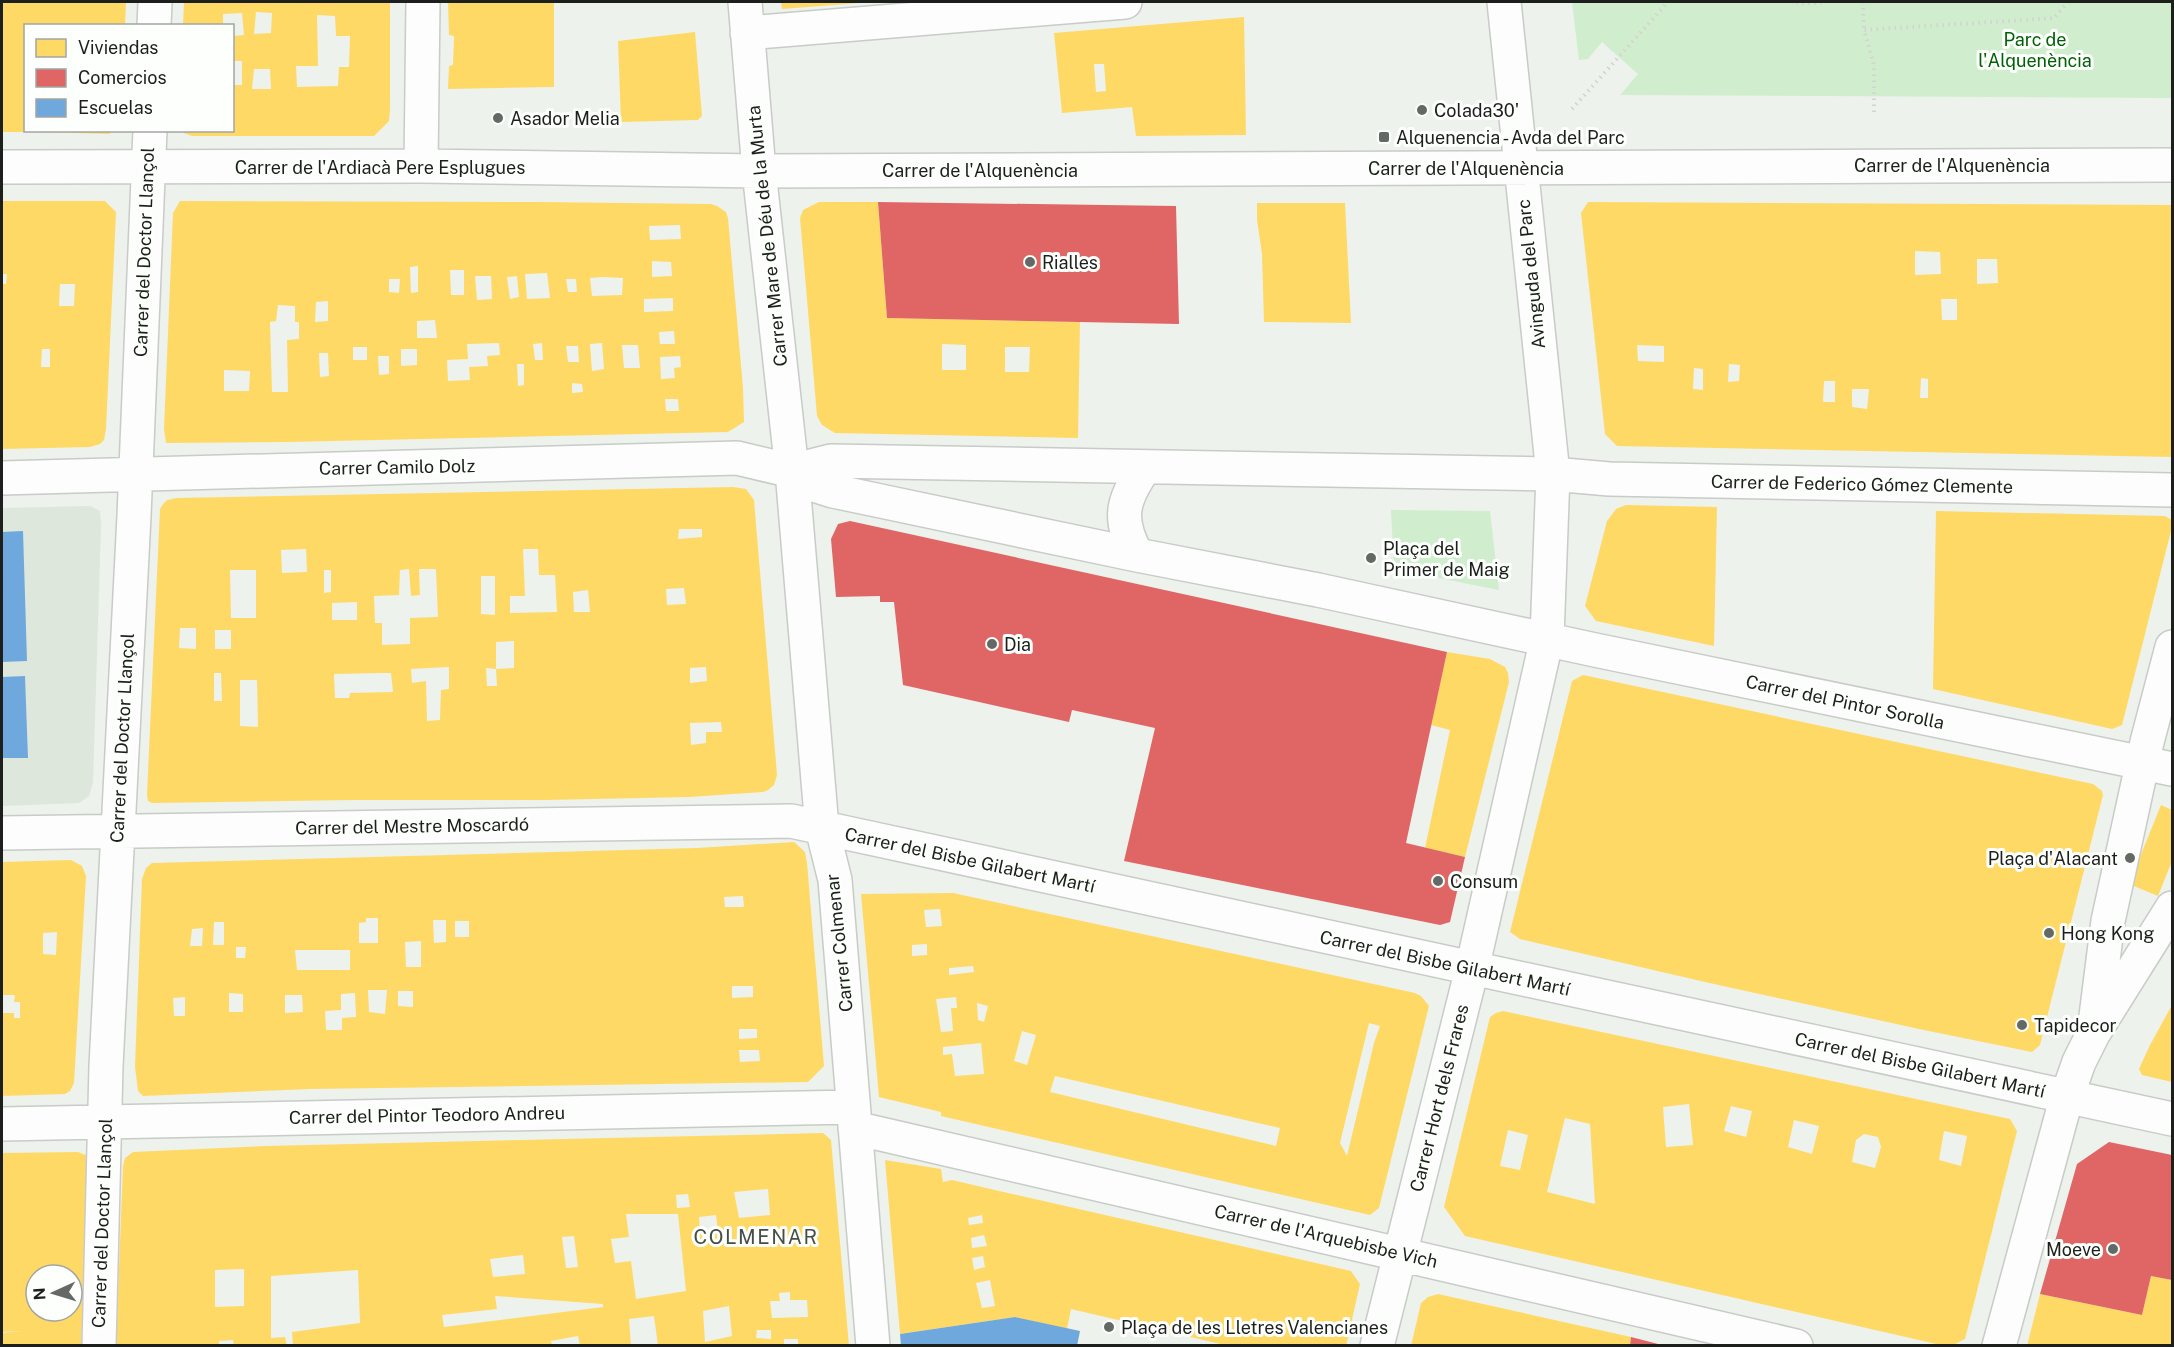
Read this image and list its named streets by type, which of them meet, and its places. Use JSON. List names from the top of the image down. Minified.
{"streets":{"street":["Carrer de l'Alquenència","Carrer de l'Ardiacà Pere Esplugues","Carrer Mare de Déu de la Murta","Carrer del Doctor Llançol","Avinguda del Parc","Carrer Camilo Dolz","Carrer de Federico Gómez Clemente","Carrer del Pintor Sorolla","Carrer del Mestre Moscardó","Carrer del Bisbe Gilabert Martí","Carrer Colmenar","Carrer Hort dels Frares","Carrer del Pintor Teodoro Andreu","Carrer de l'Arquebisbe Vich"]},"crossings":[["Carrer de l'Alquenència","Carrer de l'Ardiacà Pere Esplugues"],["Carrer de l'Alquenència","Carrer Mare de Déu de la Murta"],["Carrer de l'Alquenència","Avinguda del Parc"],["Carrer de l'Ardiacà Pere Esplugues","Carrer Mare de Déu de la Murta"],["Carrer de l'Ardiacà Pere Esplugues","Carrer del Doctor Llançol"],["Carrer Mare de Déu de la Murta","Carrer Camilo Dolz"],["Carrer Mare de Déu de la Murta","Carrer Colmenar"],["Carrer del Doctor Llançol","Carrer Camilo Dolz"],["Carrer del Doctor Llançol","Carrer del Mestre Moscardó"],["Carrer del Doctor Llançol","Carrer del Pintor Teodoro Andreu"],["Avinguda del Parc","Carrer de Federico Gómez Clemente"],["Carrer Camilo Dolz","Carrer Colmenar"],["Carrer del Pintor Sorolla","Carrer Hort dels Frares"],["Carrer del Mestre Moscardó","Carrer del Bisbe Gilabert Martí"],["Carrer del Mestre Moscardó","Carrer Colmenar"],["Carrer del Bisbe Gilabert Martí","Carrer Colmenar"],["Carrer del Bisbe Gilabert Martí","Carrer Hort dels Frares"],["Carrer Colmenar","Carrer del Pintor Teodoro Andreu"],["Carrer Colmenar","Carrer de l'Arquebisbe Vich"],["Carrer Hort dels Frares","Carrer de l'Arquebisbe Vich"],["Carrer del Pintor Teodoro Andreu","Carrer de l'Arquebisbe Vich"]],"districts":["COLMENAR"],"parks":["Parc de l'Alquenència"],"places":{"other":["Colada30'","Asador Melia","Rialles","Plaça del Primer de Maig","Dia","Plaça d'Alacant","Consum","Hong Kong","Tapidecor","Moeve","Plaça de les Lletres Valencianes"],"transit":["Alquenencia - Avda del Parc"]},"legend":["Viviendas","Comercios","Escuelas"],"north":"left"}
